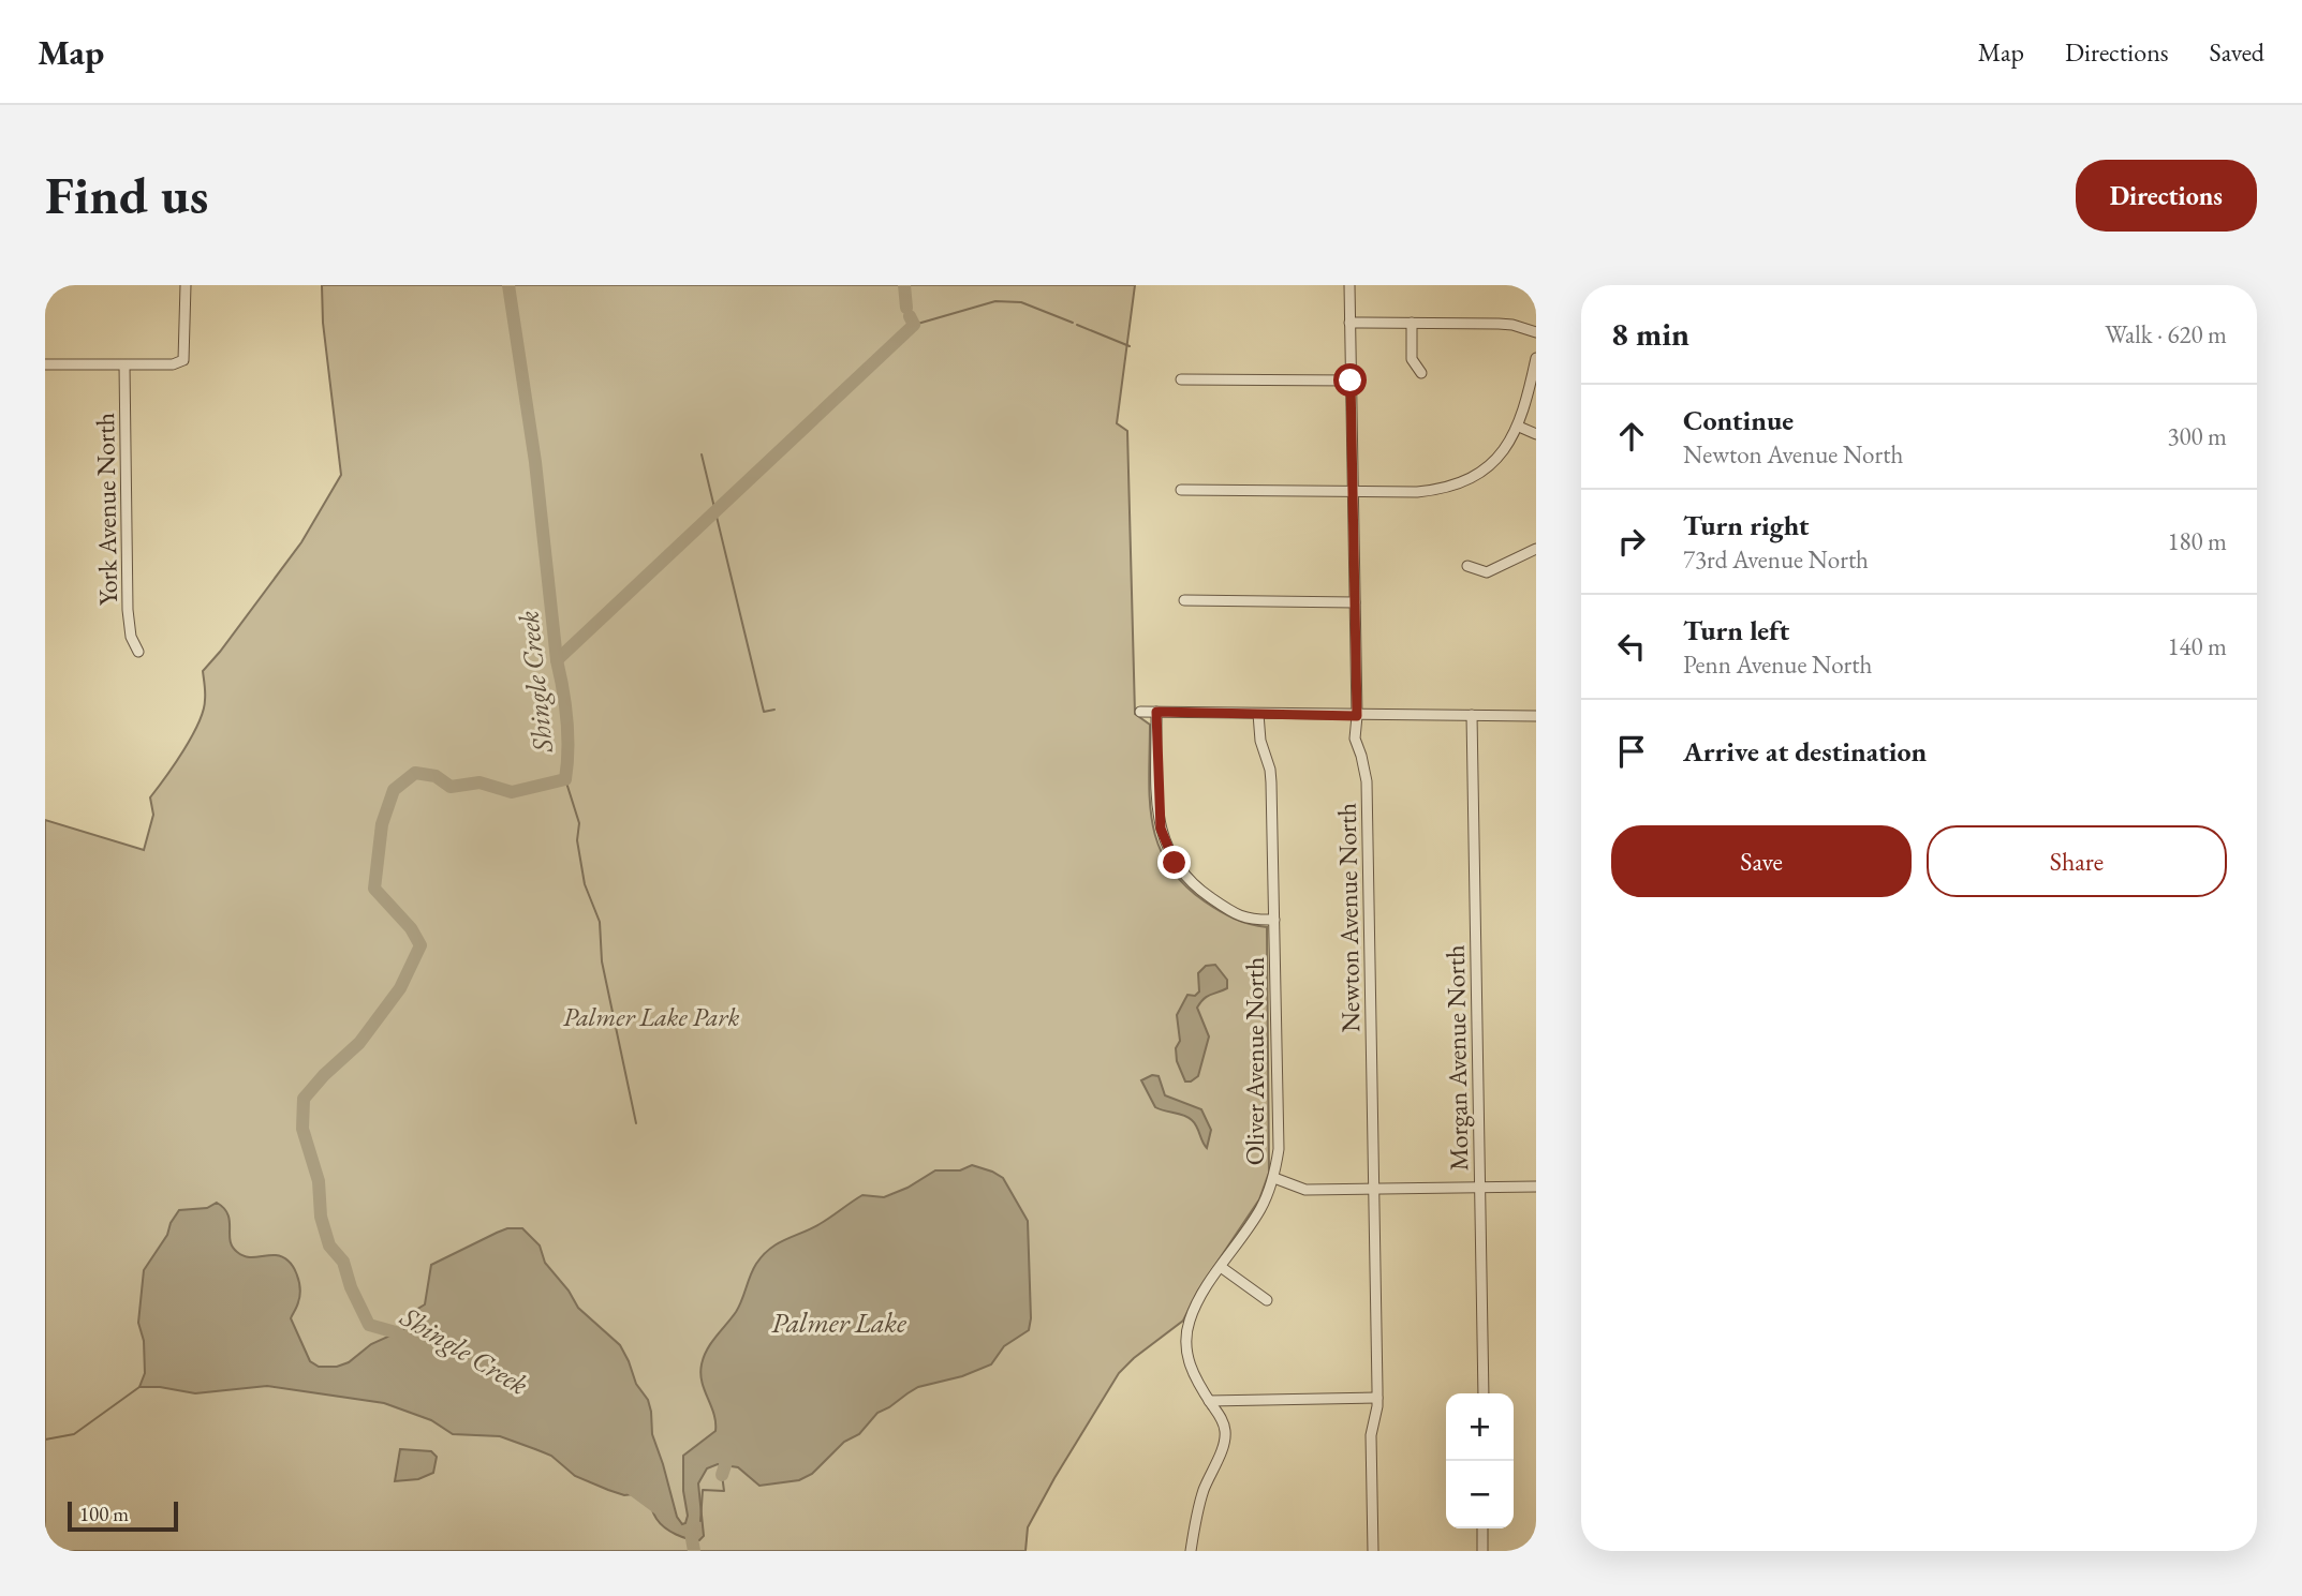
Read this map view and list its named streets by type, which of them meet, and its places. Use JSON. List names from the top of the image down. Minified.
{"streets":{"street":["York Avenue North","Newton Avenue North","Morgan Avenue North","Oliver Avenue North"]},"water":["Shingle Creek","Palmer Lake"],"parks":["Palmer Lake Park"],"scale_bar":"100 m","page":{"header":"Map","nav":["Map","Directions","Saved"],"buttons":["Directions",["Save","Share"]],"title":"Find us","heading":["8 min","Walk · 620 m"],"list":[["Continue","Newton Avenue North","300 m"],["Turn right","73rd Avenue North","180 m"],["Turn left","Penn Avenue North","140 m"],"Arrive at destination"],"map_buttons":["+","−"],"scale":"100 m"}}
